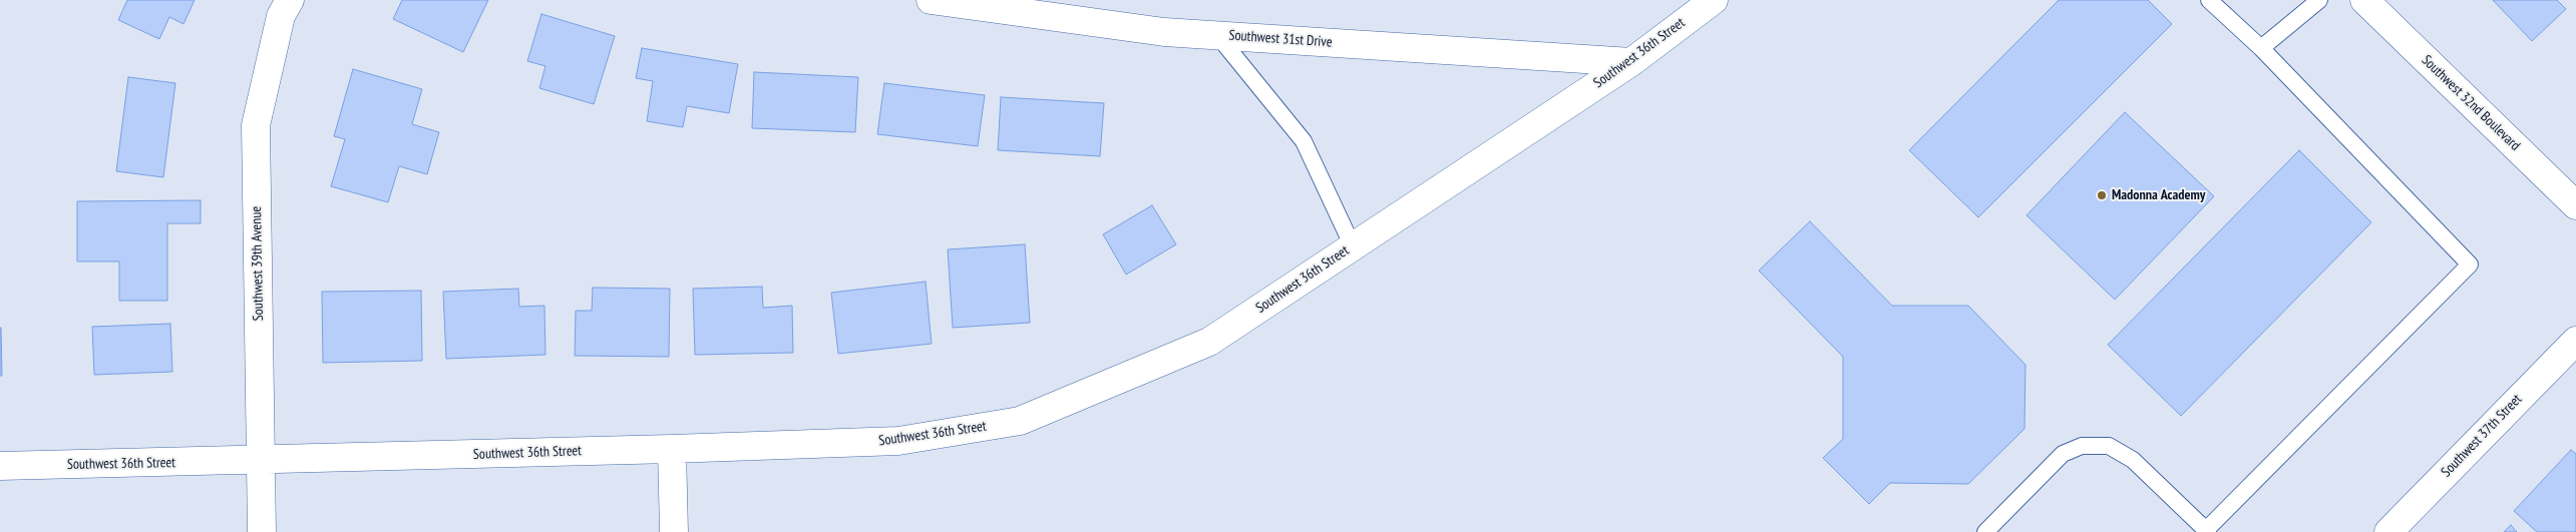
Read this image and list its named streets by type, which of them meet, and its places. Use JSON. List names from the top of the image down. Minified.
{"streets":{"street":["Southwest 31st Drive","Southwest 36th Street","Southwest 32nd Boulevard","Southwest 39th Avenue","Southwest 37th Street"]},"crossings":[["Southwest 31st Drive","Southwest 36th Street"],["Southwest 36th Street","Southwest 39th Avenue"]],"places":["Madonna Academy"]}
